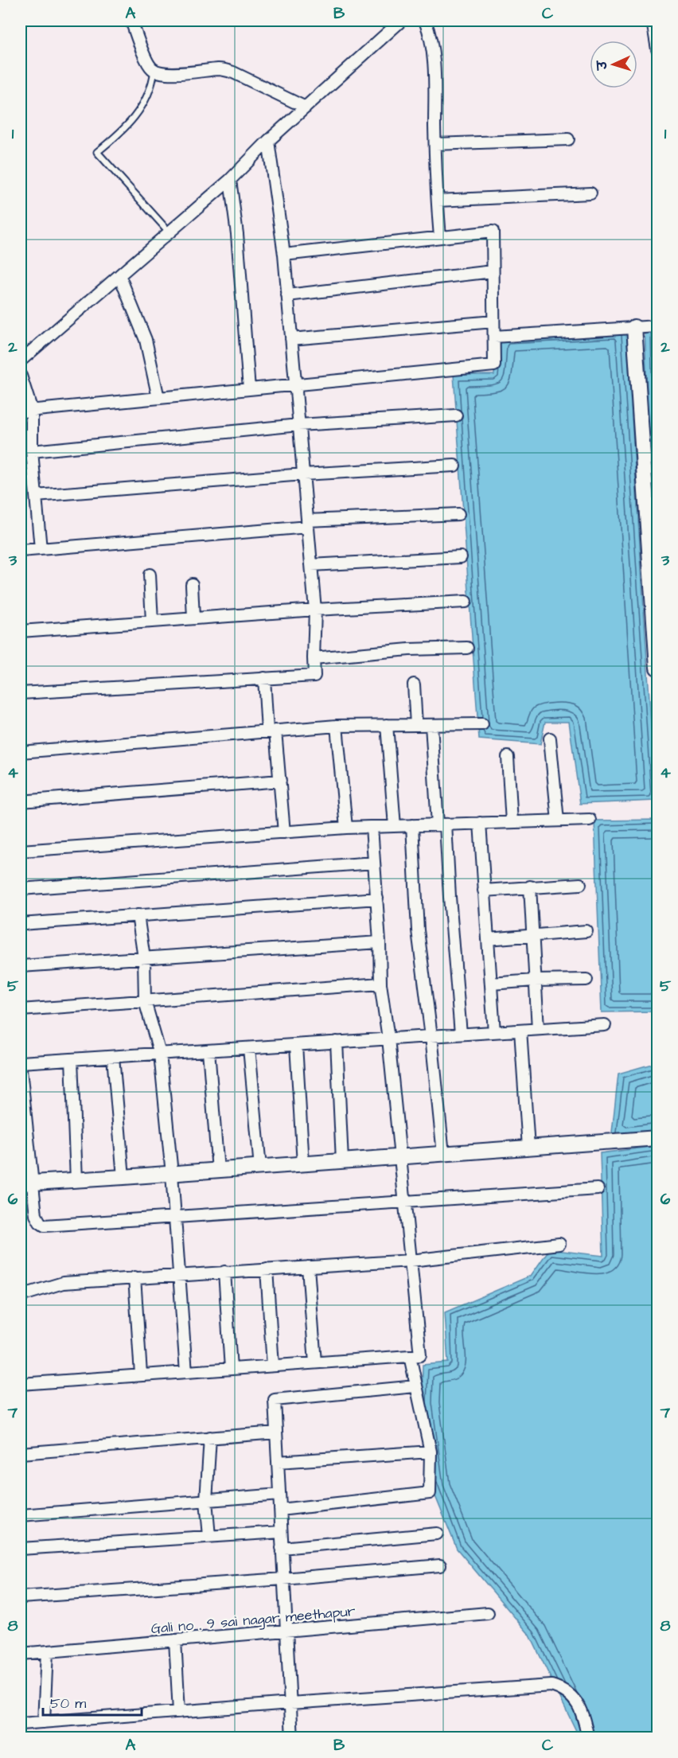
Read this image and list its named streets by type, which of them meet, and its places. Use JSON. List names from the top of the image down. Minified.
{"streets":{"street":["Gali no . 9 sai nagar meethapur"]},"scale_bar":"50 m","north":"left","grid":{"columns":["A","B","C"],"rows":["1","2","3","4","5","6","7","8"]}}
